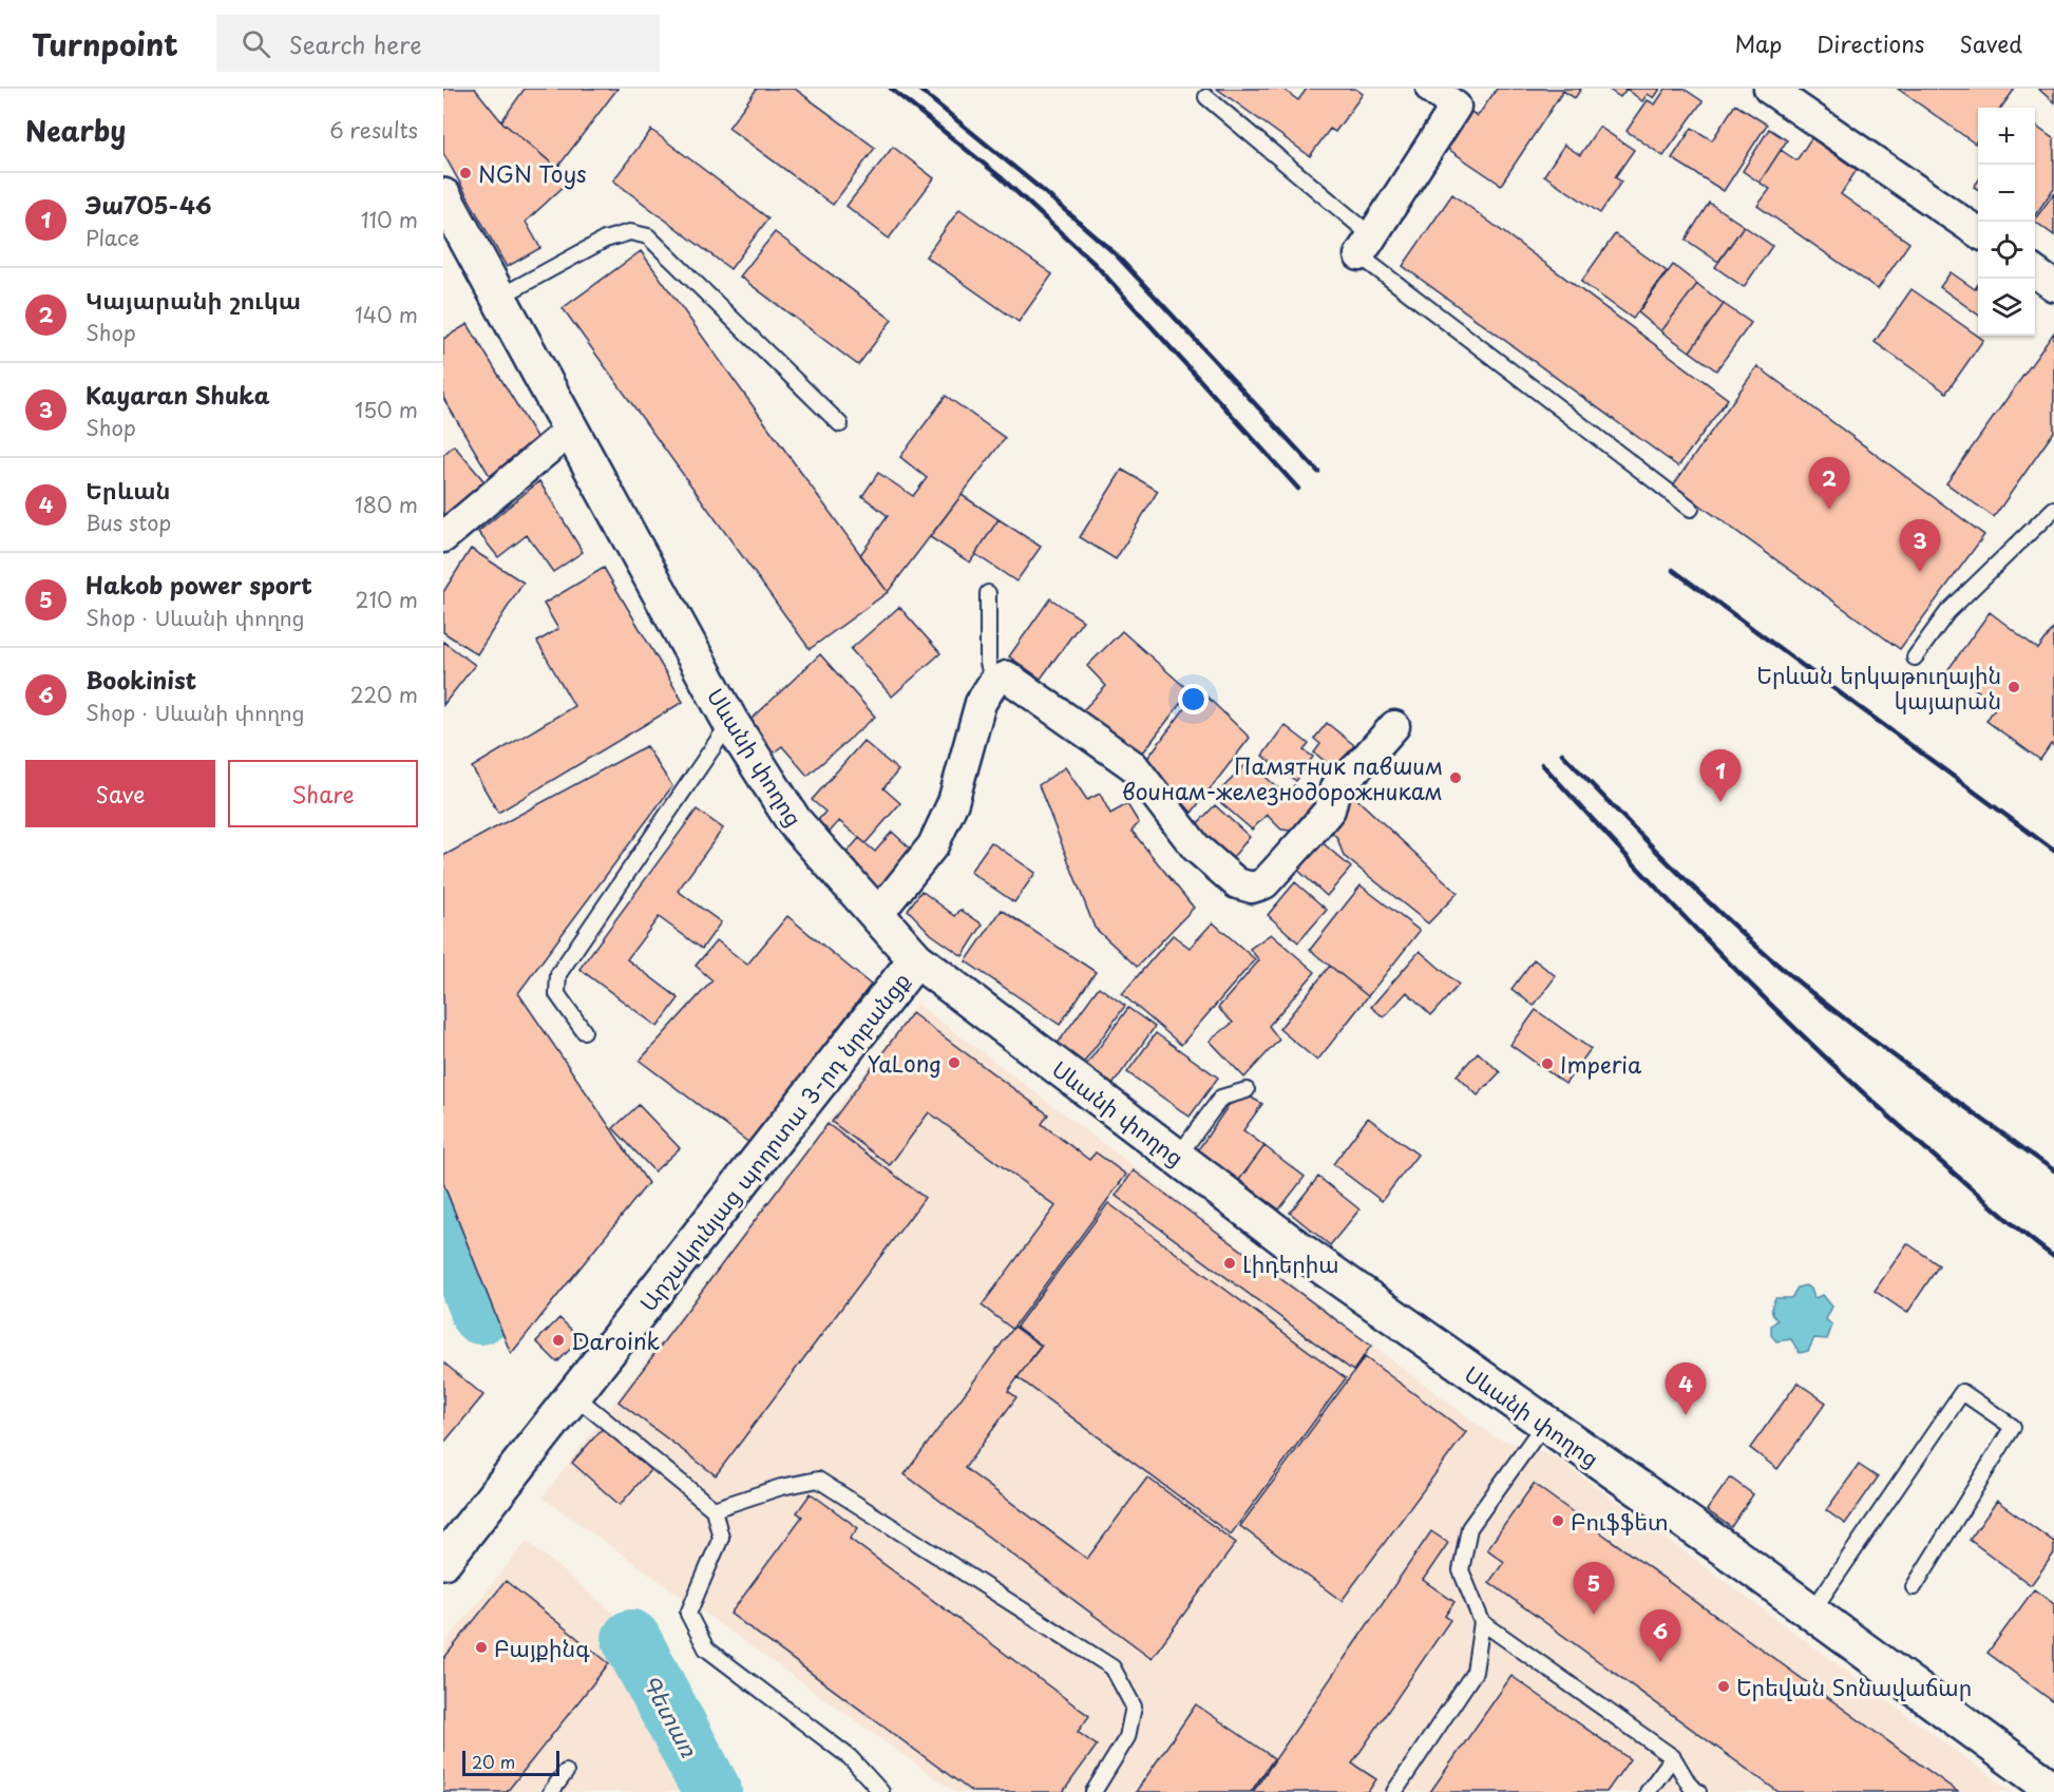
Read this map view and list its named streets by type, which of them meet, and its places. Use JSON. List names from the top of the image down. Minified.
{"streets":{"street":["Սևանի փողոց","Արշակունյաց պողոտա 3-րդ նրբանցք"]},"crossings":[["Սևանի փողոց","Արշակունյաց պողոտա 3-րդ նրբանցք"]],"water":["Գետառ"],"places":["NGN Toys","Երևան երկաթուղային կայարան","Памятник павшим воинам-железнодорожникам","YaLong","Imperia","Լիդերիա","Daroink","Բուֆֆետ","Բայքինգ","Երեվան Տոնավաճար"],"scale_bar":"20 m","page":{"header":"Turnpoint","search":"Search here","nav":["Map","Directions","Saved"],"heading":["Nearby","6 results"],"map_buttons":["+","−"],"list":[{"mark":"1","name":"Эш705-46","note":"Place","value":"110 m"},{"mark":"2","name":"Կայարանի շուկա","note":"Shop","value":"140 m"},{"mark":"3","name":"Kayaran Shuka","note":"Shop","value":"150 m"},{"mark":"4","name":"Երևան","note":"Bus stop","value":"180 m"},{"mark":"5","name":"Hakob power sport","note":"Shop · Սևանի փողոց","value":"210 m"},{"mark":"6","name":"Bookinist","note":"Shop · Սևանի փողոց","value":"220 m"}],"pins":["2","3","1","4","5","6"],"buttons":["Save","Share"],"scale":"20 m"}}
